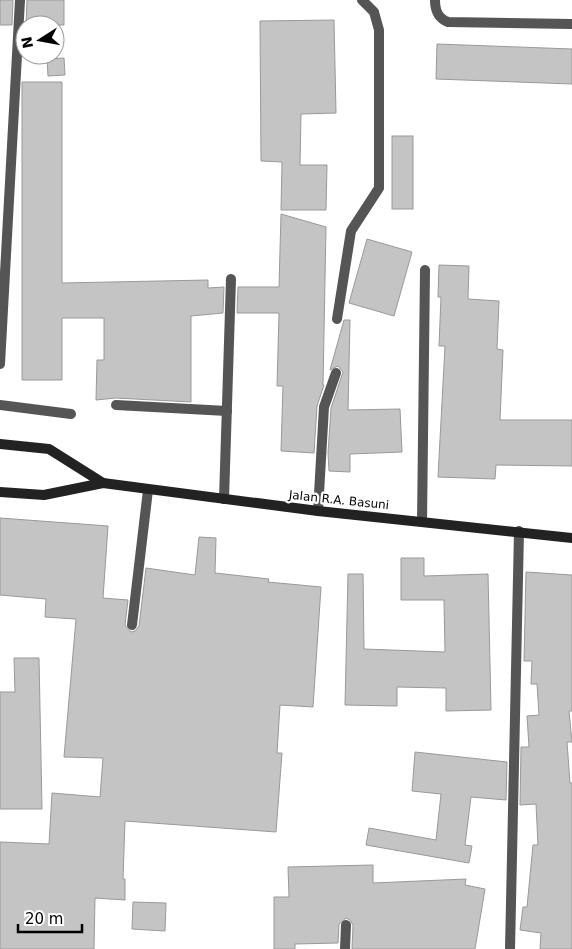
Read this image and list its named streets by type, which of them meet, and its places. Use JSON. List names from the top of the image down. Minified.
{"streets":{"main road":["Jalan R.A. Basuni"]},"scale_bar":"20 m","north":"left"}
